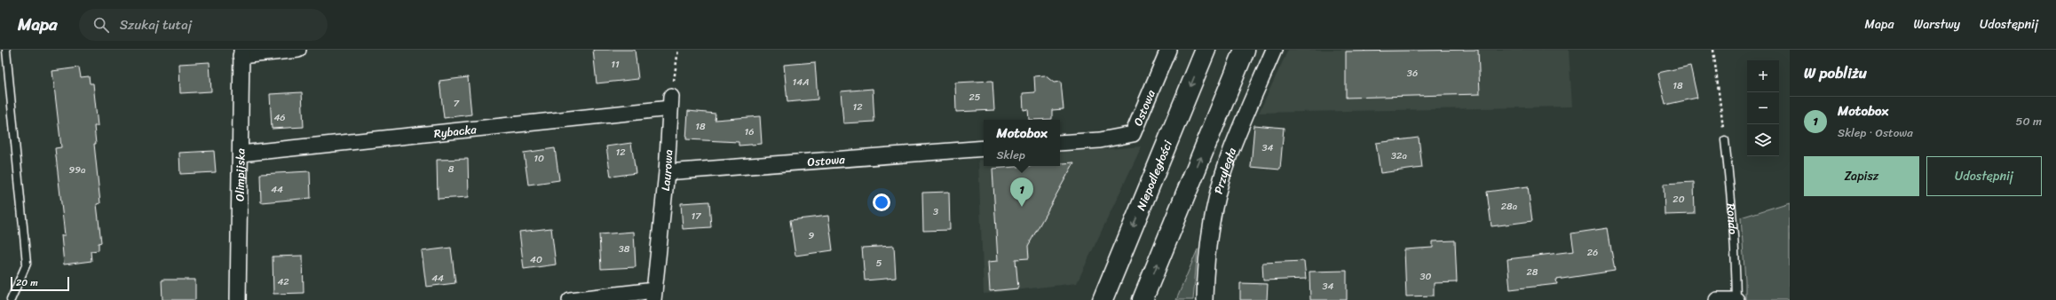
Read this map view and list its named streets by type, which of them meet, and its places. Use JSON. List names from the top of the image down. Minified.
{"streets":{"highway":["Niepodległości"],"street":["Ostowa","Rybacka","Laurowa","Przyległa","Olimpijska","Rondo"]},"crossings":[["Ostowa","Laurowa"],["Rybacka","Laurowa"],["Rybacka","Olimpijska"]],"house_numbers":["11","36","14A","18","25","7","12","46","18","16","34","12","32a","10","8","99a","44","20","28a","3","17","9","38","26","40","5","28","30","44","42","34"],"scale_bar":"20 m","page":{"header":"Mapa","search":"Szukaj tutaj","nav":["Mapa","Warstwy","Udostępnij"],"heading":"W pobliżu","map_buttons":["+","−"],"list":[{"mark":"1","name":"Motobox","note":"Sklep · Ostowa","value":"50 m"}],"popup":["Motobox","Sklep"],"buttons":["Zapisz","Udostępnij"],"pins":"1","scale":"20 m"}}
